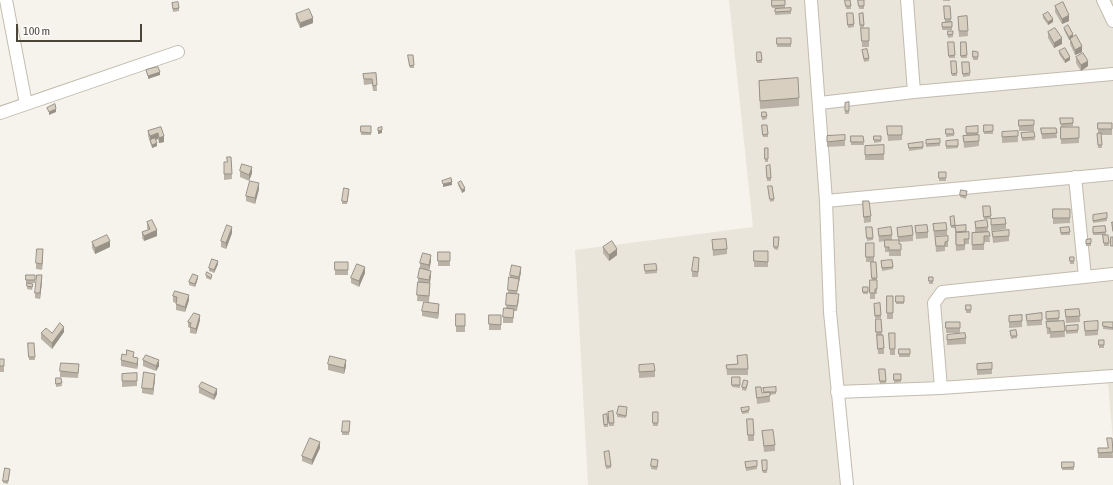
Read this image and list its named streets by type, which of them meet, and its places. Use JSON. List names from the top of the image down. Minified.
{"scale_bar":"100 m"}
